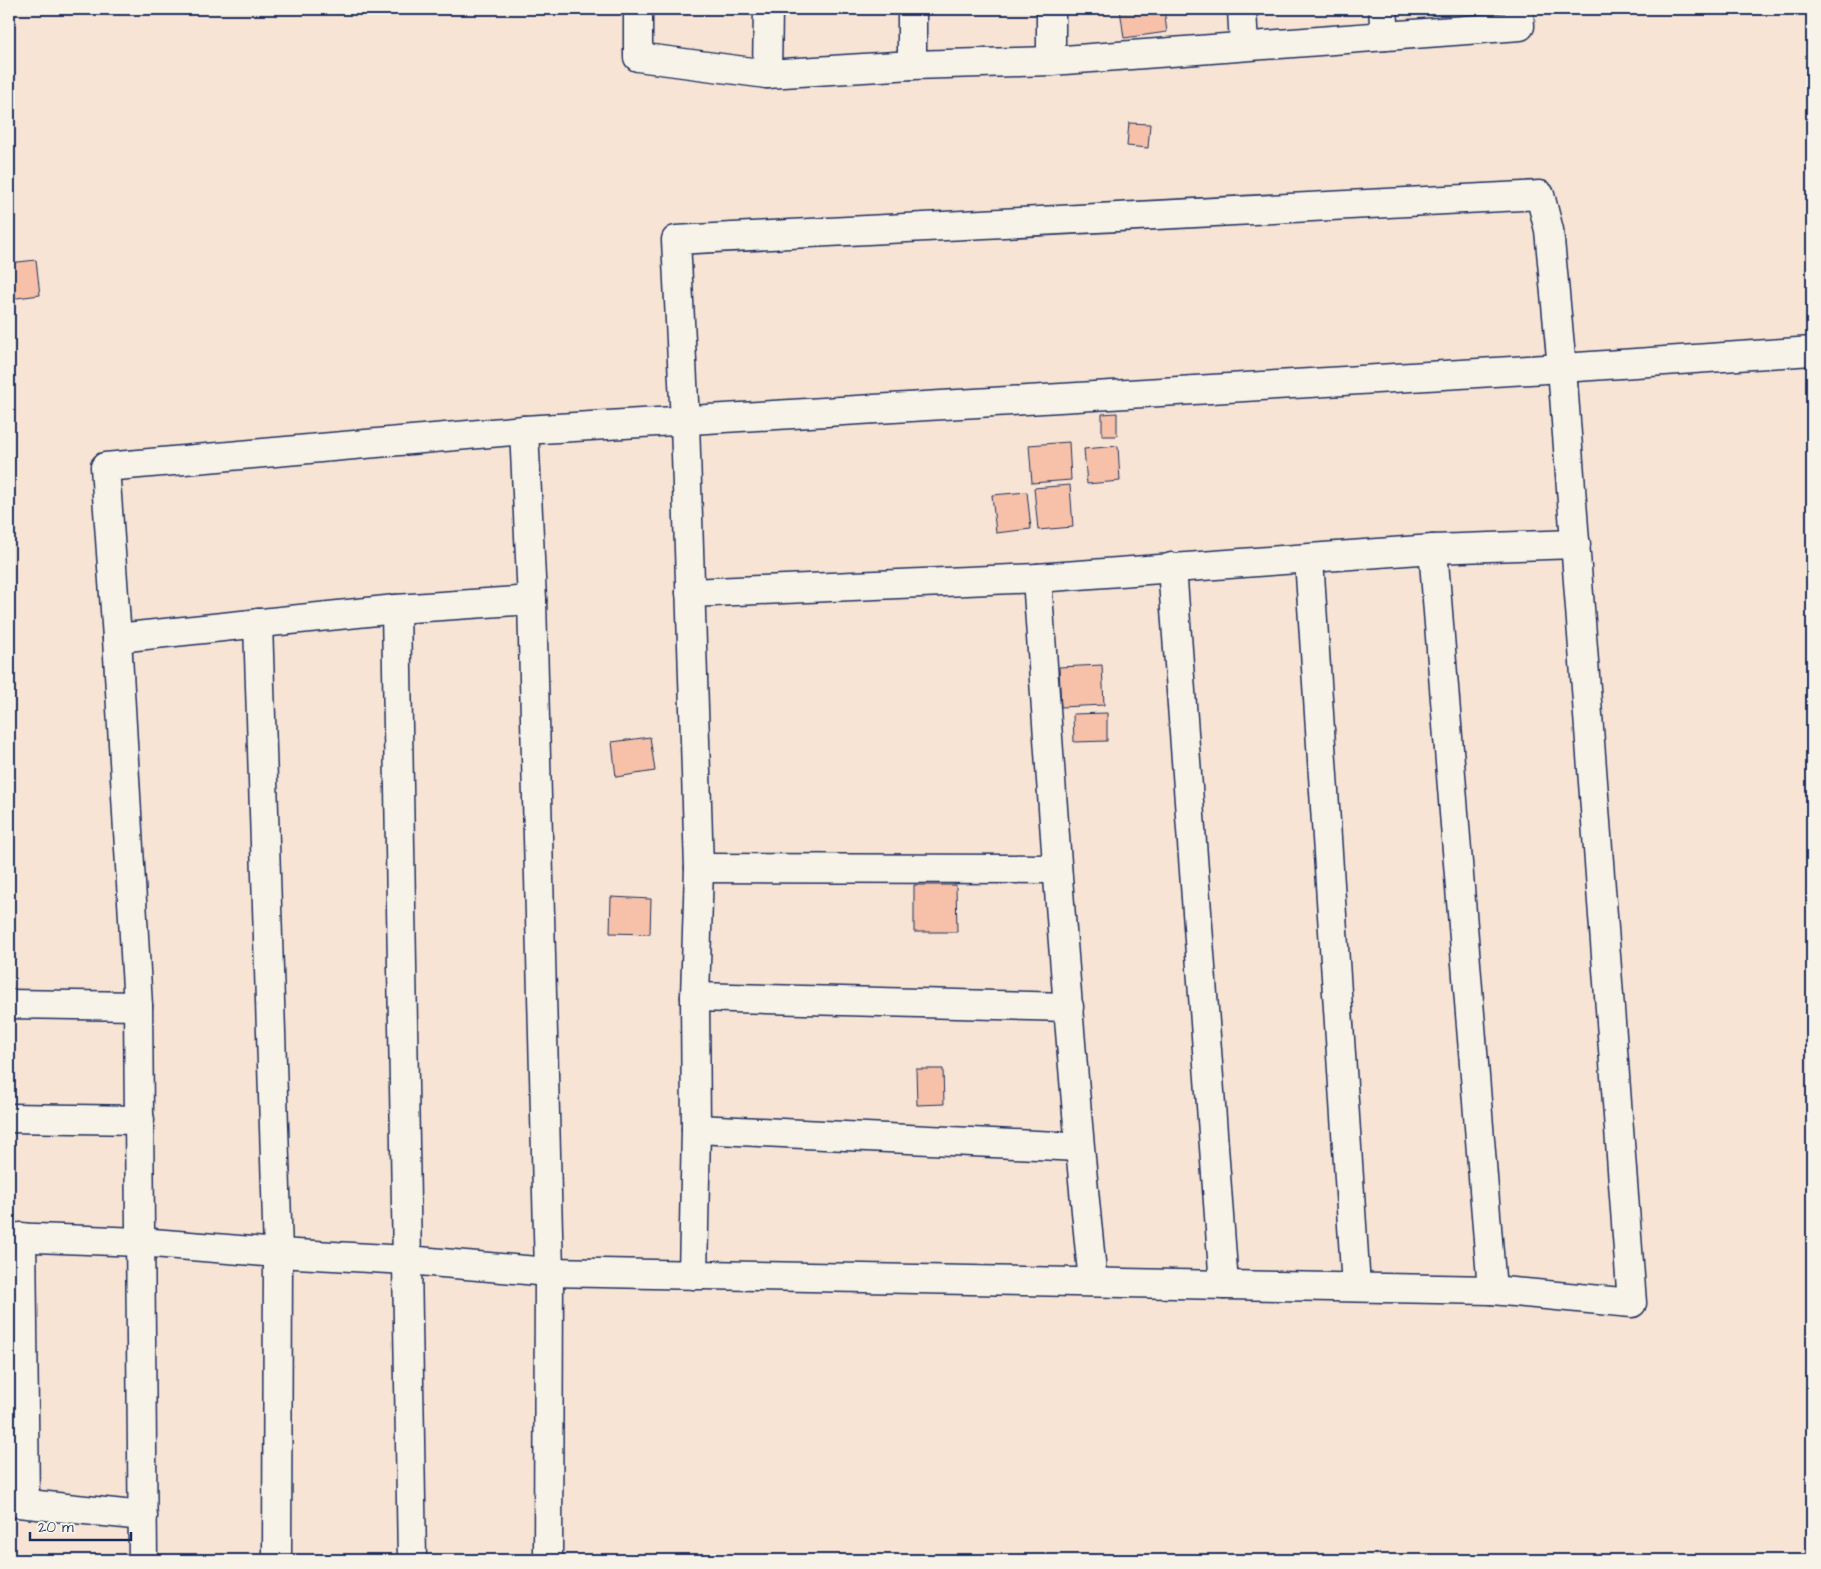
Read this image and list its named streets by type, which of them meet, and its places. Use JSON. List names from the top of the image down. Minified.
{"scale_bar":"20 m"}
